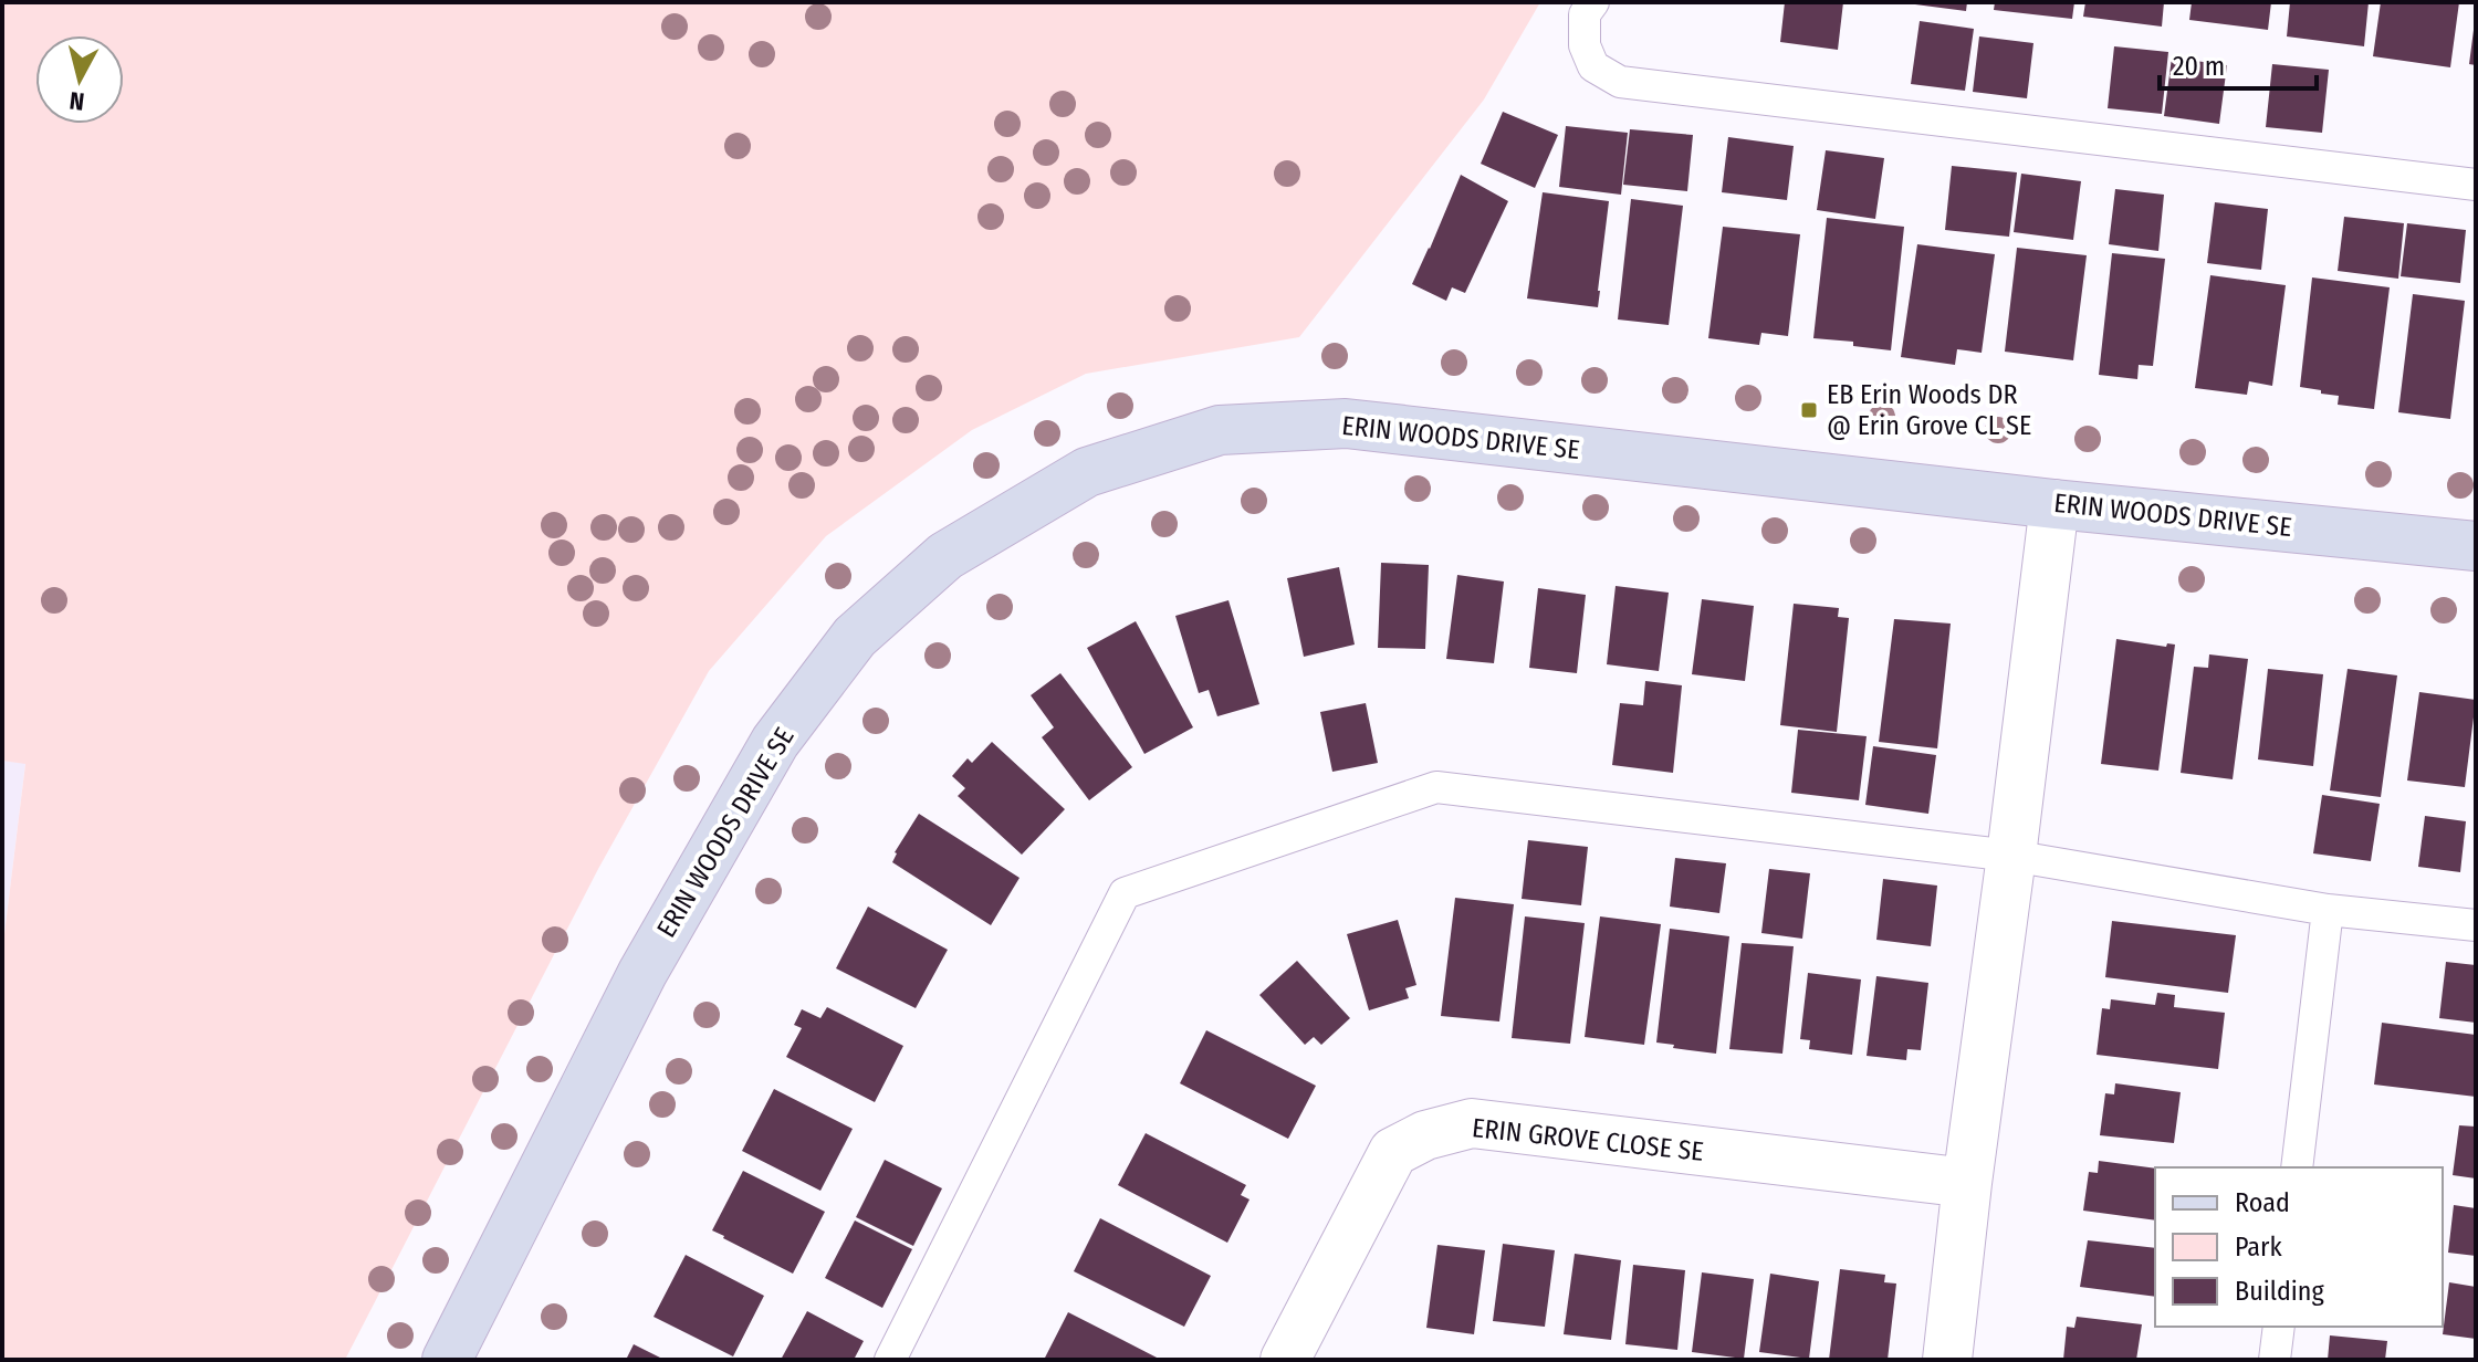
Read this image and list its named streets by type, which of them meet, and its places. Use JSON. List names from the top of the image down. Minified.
{"streets":{"street":["ERIN WOODS DRIVE SE","ERIN GROVE CLOSE SE"]},"places":{"transit":["EB Erin Woods DR @ Erin Grove CL SE"]},"legend":["Road","Park","Building"],"scale_bar":"20 m","north":"bottom"}
